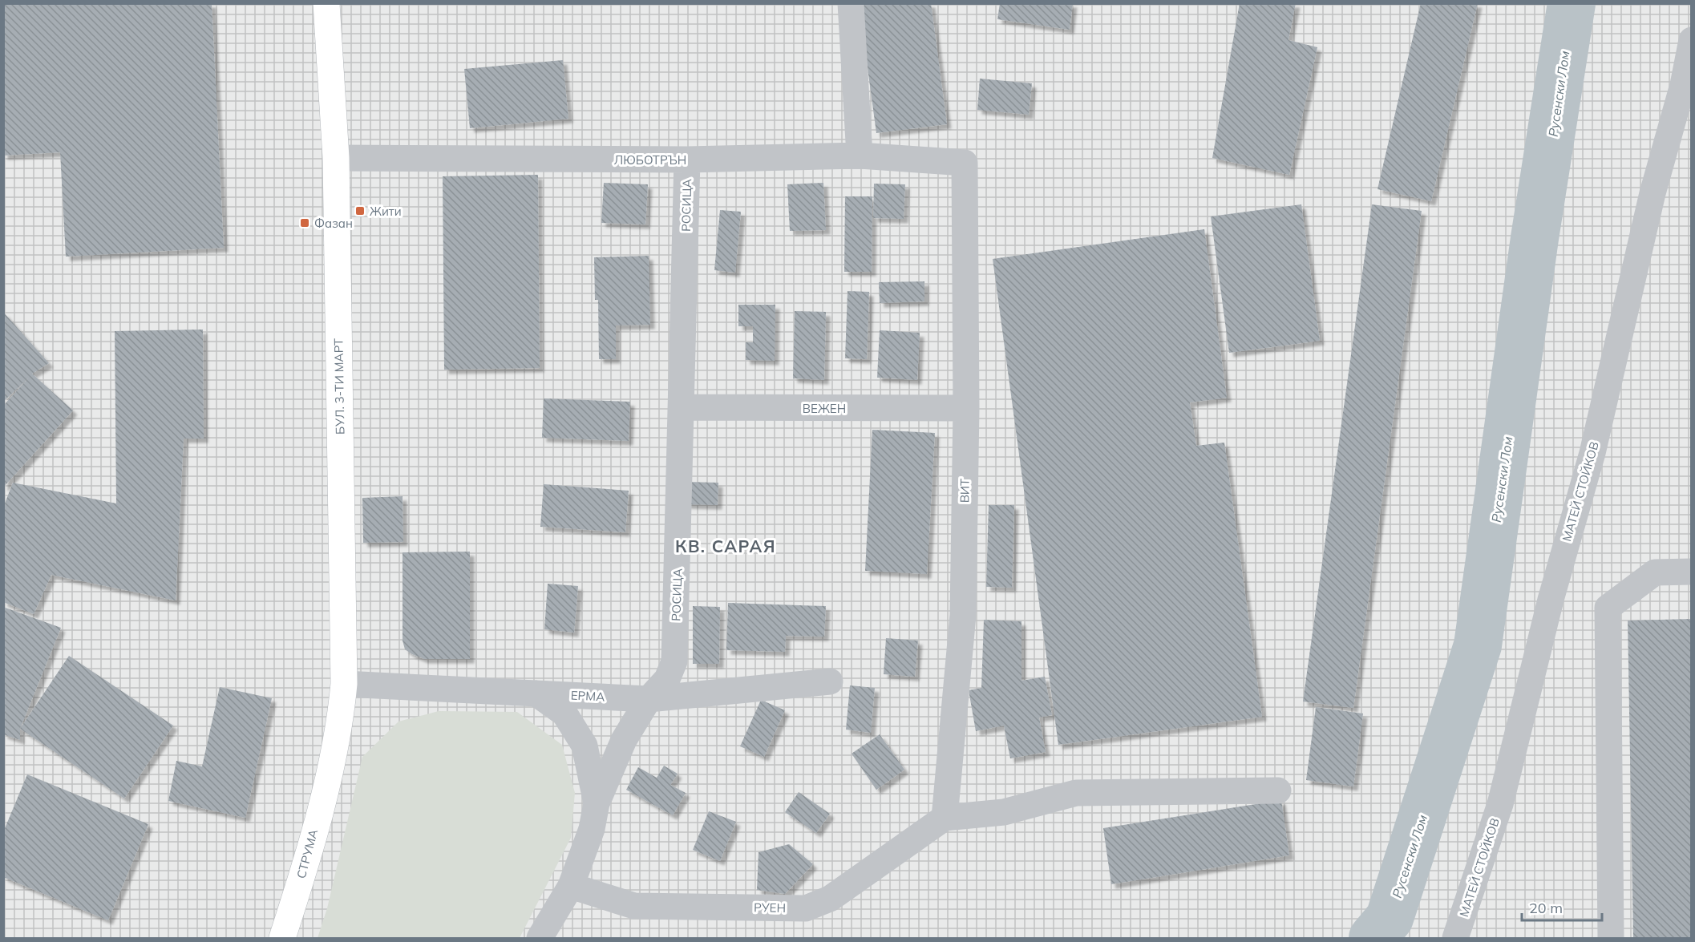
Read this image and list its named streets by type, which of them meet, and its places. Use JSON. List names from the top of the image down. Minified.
{"streets":{"main road":["БУЛ. 3-ТИ МАРТ","СТРУМА"],"street":["ЛЮБОТРЪН","РОСИЦА","ВЕЖЕН","ВИТ","МАТЕЙ СТОЙКОВ","ЕРМА","РУЕН"]},"crossings":[["ЛЮБОТРЪН","РОСИЦА"],["ЛЮБОТРЪН","БУЛ. 3-ТИ МАРТ"],["ЛЮБОТРЪН","ВИТ"],["РОСИЦА","ВЕЖЕН"],["РОСИЦА","ЕРМА"],["РОСИЦА","РУЕН"],["БУЛ. 3-ТИ МАРТ","ЕРМА"],["БУЛ. 3-ТИ МАРТ","СТРУМА"],["ВЕЖЕН","ВИТ"],["ВИТ","РУЕН"]],"districts":["КВ. САРАЯ"],"water":["Русенски Лом"],"places":{"transit":["Жити","Фазан"]},"scale_bar":"20 m"}
